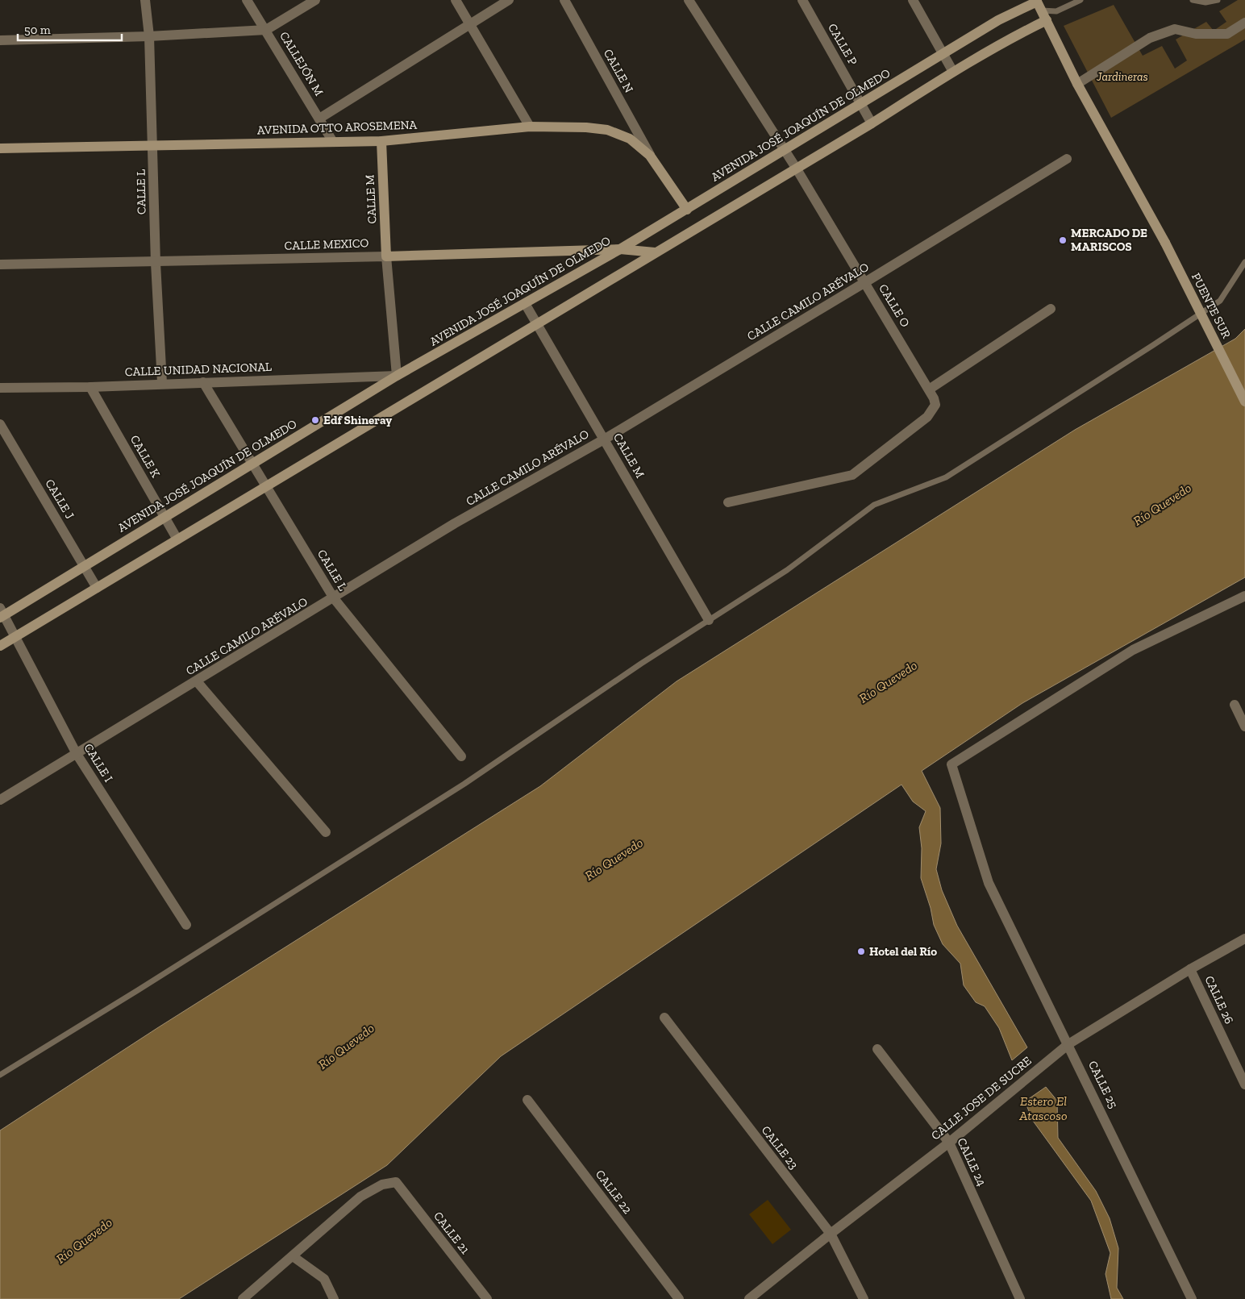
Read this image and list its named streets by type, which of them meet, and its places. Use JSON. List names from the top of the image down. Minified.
{"streets":{"main road":["AVENIDA JOSÉ JOAQUÍN DE OLMEDO","AVENIDA OTTO AROSEMENA","CALLE M","CALLE MEXICO","PUENTE SUR"],"street":["CALLE P","CALLEJÓN M","CALLE N","CALLE L","CALLE CAMILO ARÉVALO","CALLE O","CALLE UNIDAD NACIONAL","CALLE K","CALLE J","CALLE I","CALLE 26","CALLE 25","CALLE JOSE DE SUCRE","CALLE 23","CALLE 24","CALLE 22","CALLE 21"]},"crossings":[["CALLE P","AVENIDA JOSÉ JOAQUÍN DE OLMEDO"],["CALLEJÓN M","AVENIDA OTTO AROSEMENA"],["CALLE N","AVENIDA OTTO AROSEMENA"],["AVENIDA JOSÉ JOAQUÍN DE OLMEDO","AVENIDA OTTO AROSEMENA"],["AVENIDA JOSÉ JOAQUÍN DE OLMEDO","CALLE L"],["AVENIDA JOSÉ JOAQUÍN DE OLMEDO","CALLE M"],["AVENIDA JOSÉ JOAQUÍN DE OLMEDO","CALLE MEXICO"],["AVENIDA JOSÉ JOAQUÍN DE OLMEDO","CALLE O"],["AVENIDA JOSÉ JOAQUÍN DE OLMEDO","CALLE UNIDAD NACIONAL"],["AVENIDA JOSÉ JOAQUÍN DE OLMEDO","CALLE K"],["AVENIDA JOSÉ JOAQUÍN DE OLMEDO","CALLE J"],["AVENIDA JOSÉ JOAQUÍN DE OLMEDO","CALLE I"],["AVENIDA OTTO AROSEMENA","CALLE L"],["AVENIDA OTTO AROSEMENA","CALLE M"],["CALLE L","CALLE MEXICO"],["CALLE L","CALLE CAMILO ARÉVALO"],["CALLE L","CALLE UNIDAD NACIONAL"],["CALLE M","CALLE MEXICO"],["CALLE M","CALLE CAMILO ARÉVALO"],["CALLE M","CALLE UNIDAD NACIONAL"],["CALLE CAMILO ARÉVALO","CALLE O"],["CALLE CAMILO ARÉVALO","CALLE I"],["CALLE UNIDAD NACIONAL","CALLE K"],["CALLE 26","CALLE JOSE DE SUCRE"],["CALLE 25","CALLE JOSE DE SUCRE"],["CALLE JOSE DE SUCRE","CALLE 23"],["CALLE JOSE DE SUCRE","CALLE 24"]],"water":["Río Quevedo","Estero El Atascoso"],"parks":["Jardineras"],"places":["MERCADO DE MARISCOS","Edf Shineray","Hotel del Río"],"scale_bar":"50 m"}
